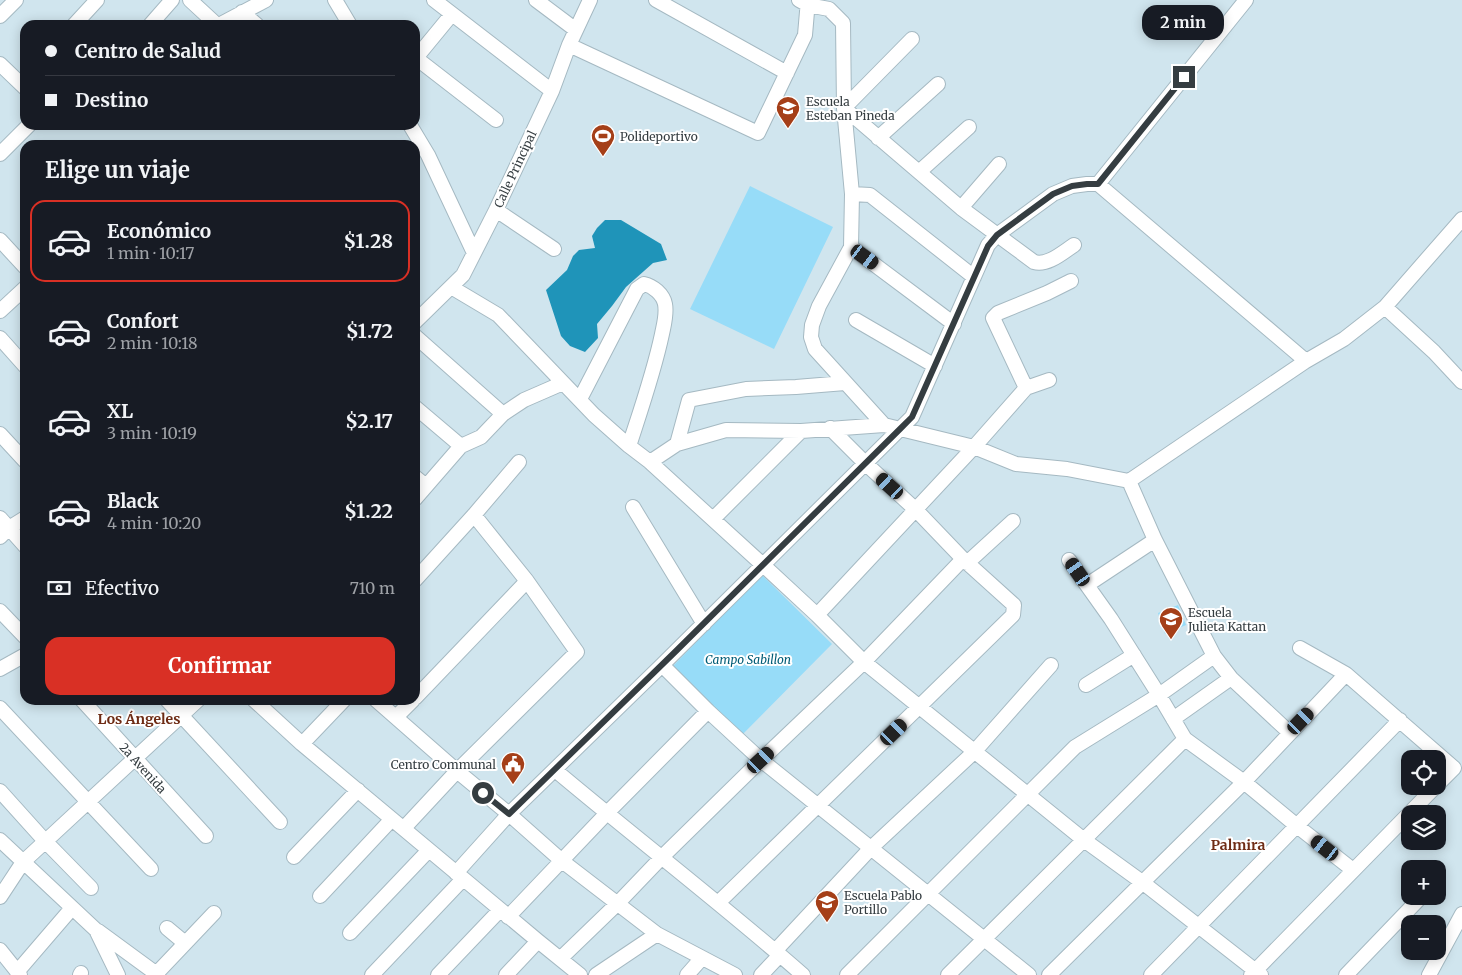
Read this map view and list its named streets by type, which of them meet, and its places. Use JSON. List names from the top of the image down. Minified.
{"streets":{"street":["Calle Principal","2a Avenida"]},"districts":["Los Ángeles","Palmira"],"parks":["Campo Sabillon"],"places":{"school or university":["Escuela Esteban Pineda","Escuela Julieta Kattan","Escuela Pablo Portillo"],"sports":["Polideportivo"],"public building":["Centro Communal"]},"page":{"bubble":"2 min","banner":["Centro de Salud","Destino"],"heading":"Elige un viaje","list":[{"name":"Económico","note":"1 min · 10:17","value":"$1.28"},{"name":"Confort","note":"2 min · 10:18","value":"$1.72"},{"name":"XL","note":"3 min · 10:19","value":"$2.17"},{"name":"Black","note":"4 min · 10:20","value":"$1.22"}],"pay":["Efectivo","710 m"],"buttons":"Confirmar","map_buttons":["+","−"]}}
